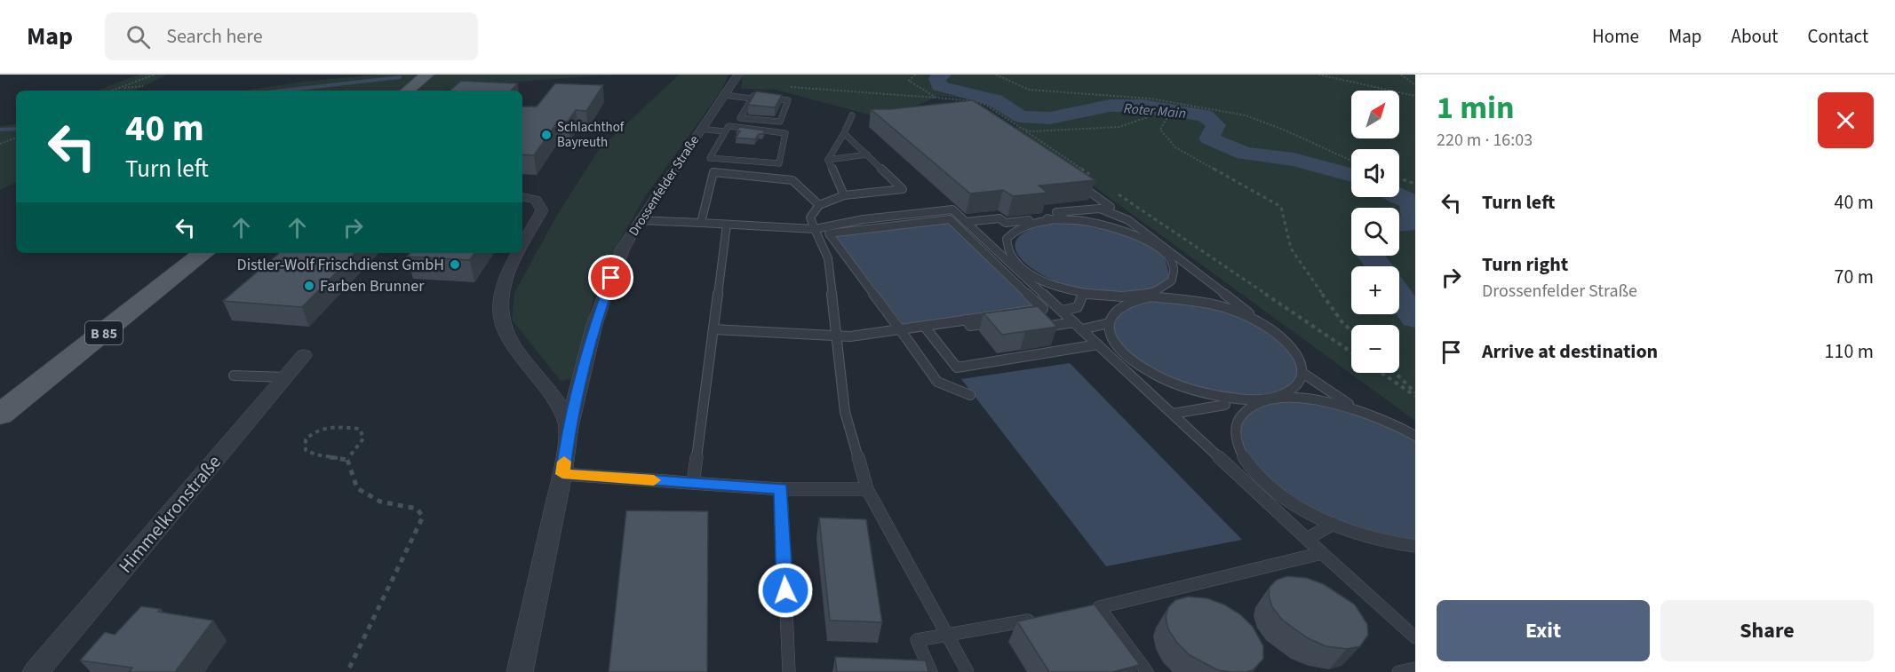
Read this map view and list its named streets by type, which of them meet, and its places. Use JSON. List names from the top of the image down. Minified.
{"streets":{"main road":["B 85"],"street":["Drossenfelder Straße","Himmelkronstraße"]},"water":["Roter Main"],"places":["Schlachthof Bayreuth","Distler-Wolf Frischdienst GmbH","Farben Brunner"],"north":"top right","page":{"header":"Map","search":"Search here","nav":["Home","Map","About","Contact"],"heading":["1 min","220 m · 16:03"],"map_buttons":["+","−"],"turn":["40 m","Turn left"],"list":[{"name":"Turn left","value":"40 m"},{"name":"Turn right","note":"Drossenfelder Straße","value":"70 m"},{"name":"Arrive at destination","value":"110 m"}],"buttons":["Exit","Share"]}}
